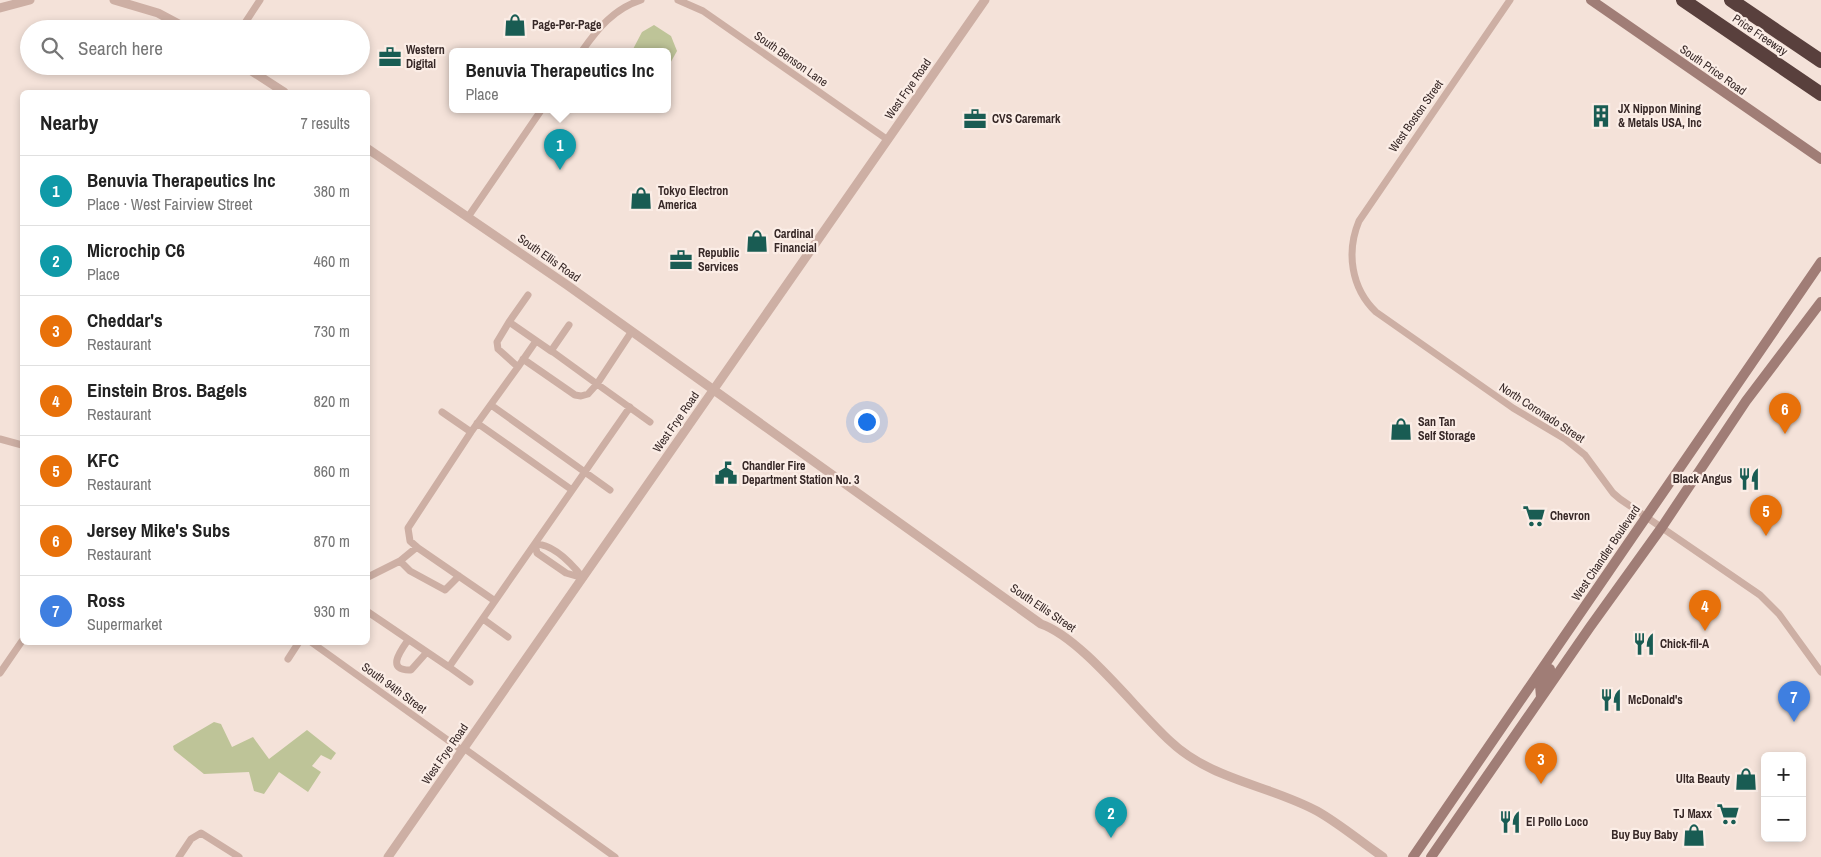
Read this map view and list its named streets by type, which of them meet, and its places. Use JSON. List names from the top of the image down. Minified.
{"streets":{"highway":["Price Freeway"],"main road":["South Price Road","West Chandler Boulevard"],"street":["South Benson Lane","West Frye Road","West Boston Street","South Ellis Road","North Coronado Street","South Ellis Street","South 94th Street"]},"crossings":[["South Benson Lane","West Frye Road"],["West Frye Road","South Ellis Road"],["West Frye Road","South Ellis Street"],["West Frye Road","South 94th Street"],["West Boston Street","North Coronado Street"],["South Ellis Road","South Ellis Street"],["North Coronado Street","West Chandler Boulevard"]],"places":{"shop":["Page-Per-Page","Tokyo Electron America","Cardinal Financial","San Tan Self Storage","Ulta Beauty","Buy Buy Baby"],"office":["Western Digital","CVS Caremark","Republic Services"],"building":["JX Nippon Mining & Metals USA, Inc"],"public building":["Chandler Fire Department Station No. 3"],"restaurant":["Black Angus","Chick-fil-A","McDonald's","El Pollo Loco"],"supermarket":["Chevron","TJ Maxx"]},"page":{"search":"Search here","popup":["Benuvia Therapeutics Inc","Place"],"heading":["Nearby","7 results"],"pins":["1","6","5","4","7","3","2"],"list":[{"mark":"1","name":"Benuvia Therapeutics Inc","note":"Place · West Fairview Street","value":"380 m"},{"mark":"2","name":"Microchip C6","note":"Place","value":"460 m"},{"mark":"3","name":"Cheddar's","note":"Restaurant","value":"730 m"},{"mark":"4","name":"Einstein Bros. Bagels","note":"Restaurant","value":"820 m"},{"mark":"5","name":"KFC","note":"Restaurant","value":"860 m"},{"mark":"6","name":"Jersey Mike's Subs","note":"Restaurant","value":"870 m"},{"mark":"7","name":"Ross","note":"Supermarket","value":"930 m"}],"map_buttons":["+","−"]}}
